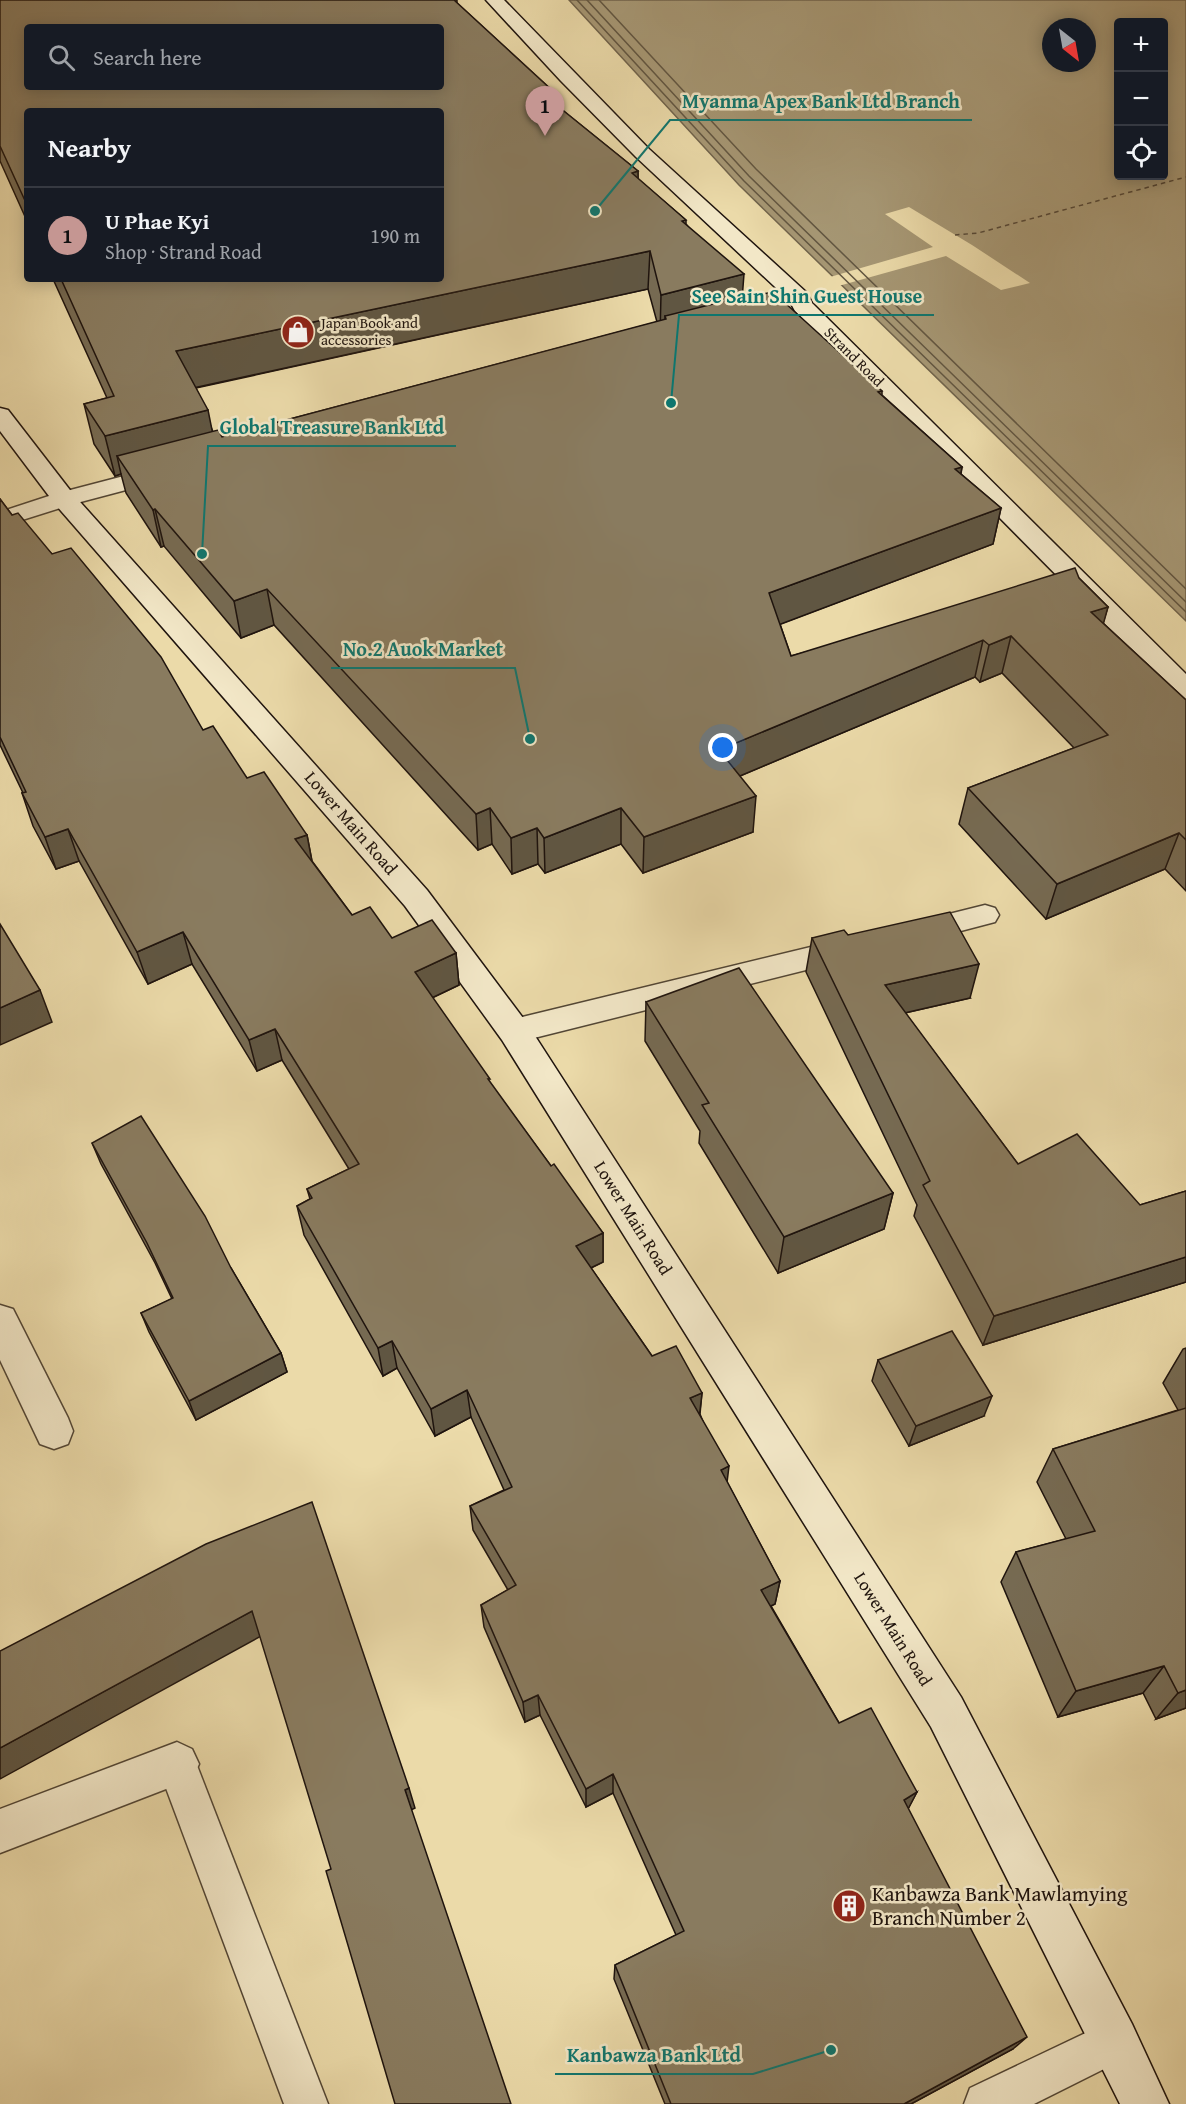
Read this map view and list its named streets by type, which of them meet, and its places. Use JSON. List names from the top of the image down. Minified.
{"streets":{"main road":["Strand Road","Lower Main Road"]},"places":{"other":["Myanma Apex Bank Ltd Branch","See Sain Shin Guest House","Global Treasure Bank Ltd","No.2 Auok Market","Kanbawza Bank Ltd"],"shop":["Japan Book and accessories"],"building":["Kanbawza Bank Mawlamying Branch Number 2"]},"north":"bottom right","page":{"map_buttons":["+","−"],"search":"Search here","pins":"1","heading":"Nearby","list":[{"mark":"1","name":"U Phae Kyi","note":"Shop · Strand Road","value":"190 m"}]}}
